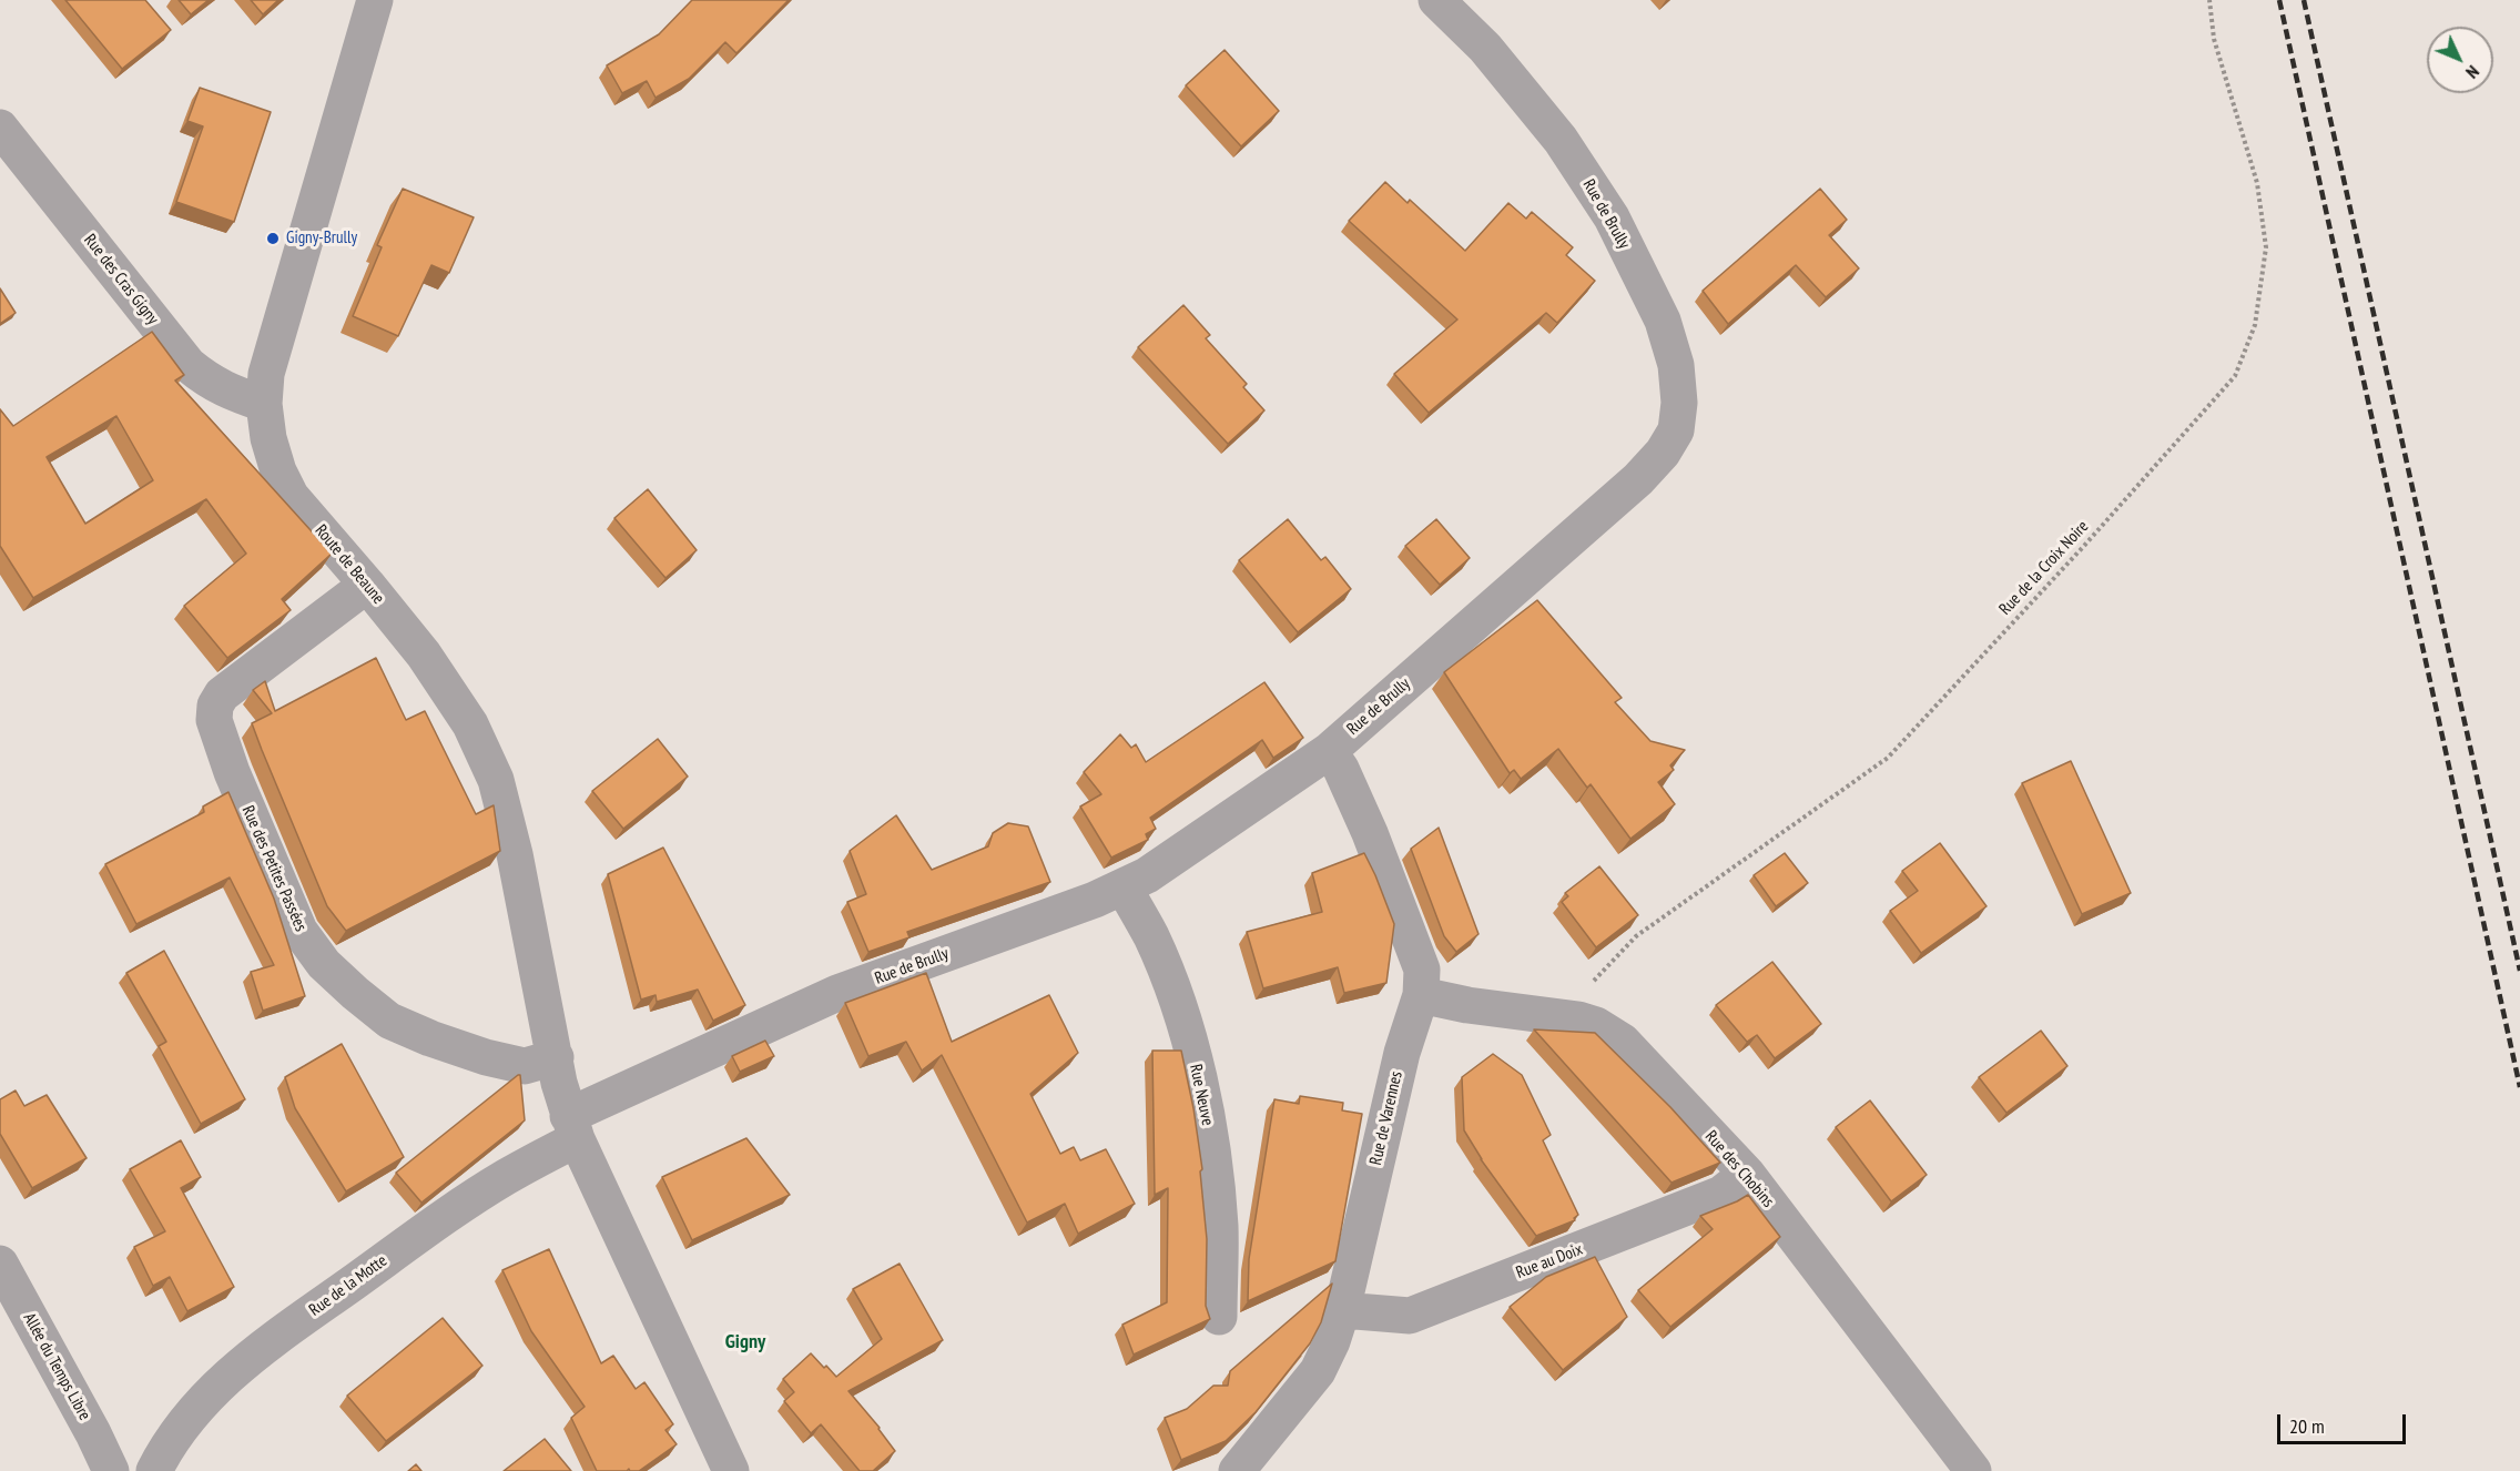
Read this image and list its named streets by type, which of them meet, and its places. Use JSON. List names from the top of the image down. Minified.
{"streets":{"street":["Rue de Brully","Rue des Cras Gigny","Route de Beaune","Rue des Petites Passées","Rue Neuve","Rue de Varennes","Rue des Chobins","Rue au Doix","Rue de la Motte","Allée du Temps Libre"],"path":["Rue de la Croix Noire"]},"crossings":[["Rue de Brully","Route de Beaune"],["Rue de Brully","Rue Neuve"],["Rue de Brully","Rue de Varennes"],["Rue de Brully","Rue de la Motte"],["Rue des Cras Gigny","Route de Beaune"],["Route de Beaune","Rue des Petites Passées"],["Route de Beaune","Rue de la Motte"],["Rue de la Croix Noire","Rue des Chobins"],["Rue de Varennes","Rue des Chobins"],["Rue de Varennes","Rue au Doix"],["Rue des Chobins","Rue au Doix"]],"districts":["Gigny"],"places":["Gigny-Brully"],"scale_bar":"20 m","north":"bottom right"}
